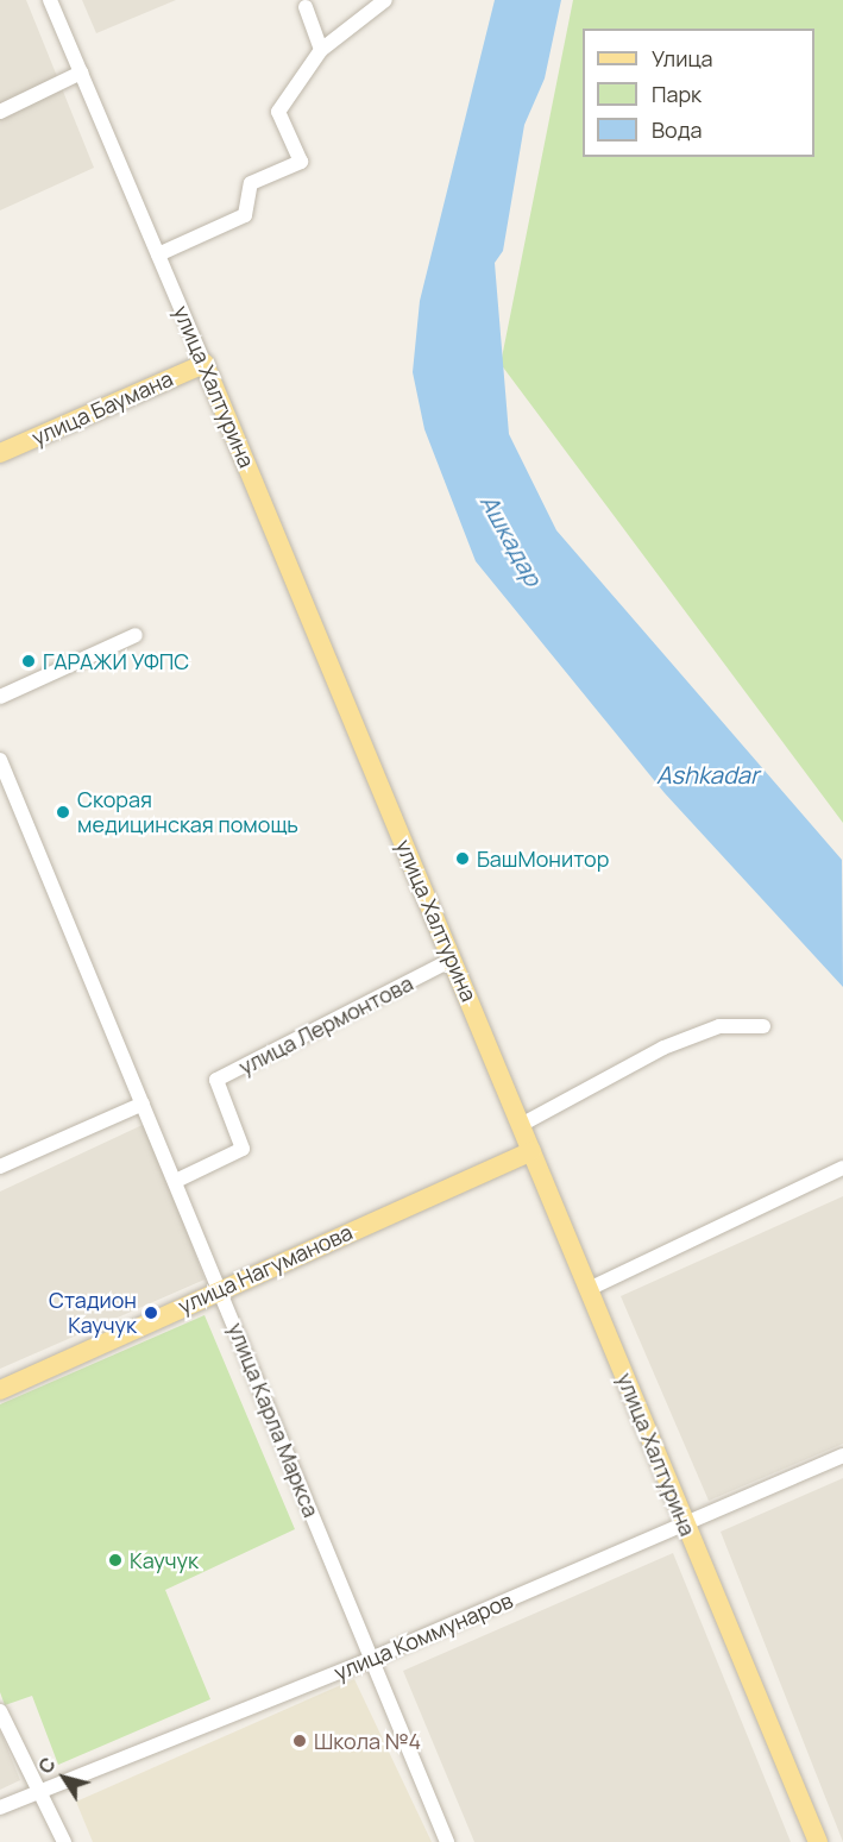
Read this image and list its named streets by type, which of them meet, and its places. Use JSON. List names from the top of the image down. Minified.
{"streets":{"main road":["улица Халтурина","улица Баумана","улица Нагуманова"],"street":["улица Лермонтова","улица Карла Маркса","улица Коммунаров"]},"crossings":[["улица Халтурина","улица Баумана"],["улица Халтурина","улица Лермонтова"],["улица Халтурина","улица Нагуманова"],["улица Халтурина","улица Коммунаров"],["улица Лермонтова","улица Карла Маркса"],["улица Нагуманова","улица Карла Маркса"],["улица Карла Маркса","улица Коммунаров"]],"water":["Ашкадар","Ashkadar"],"places":["ГАРАЖИ УФПС","Скорая медицинская помощь","БашМонитор","Стадион Каучук","Каучук","Школа №4"],"legend":["Улица","Парк","Вода"],"north":"top left"}
